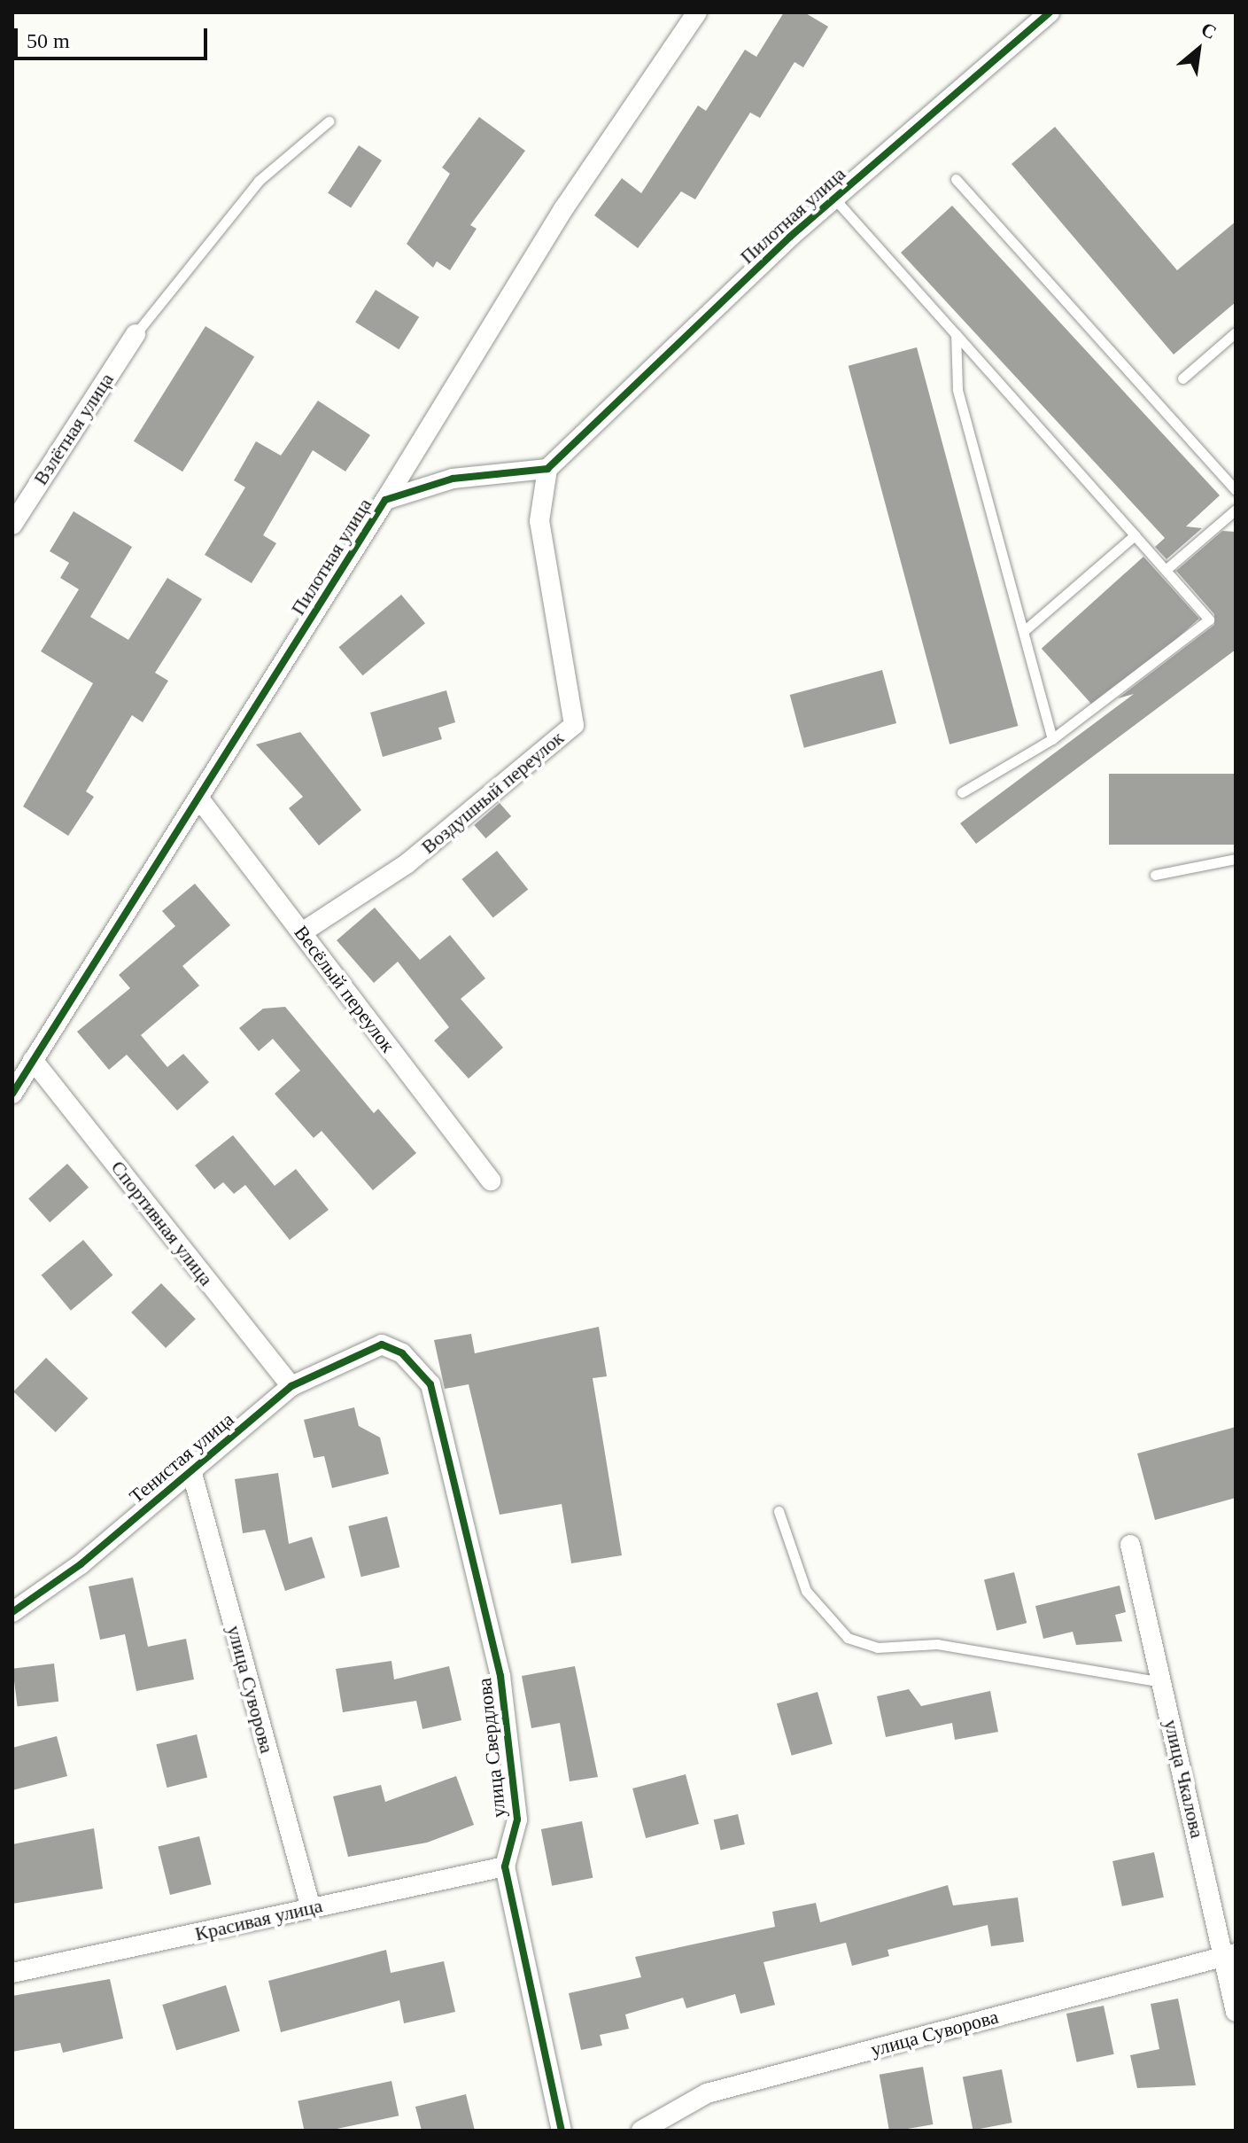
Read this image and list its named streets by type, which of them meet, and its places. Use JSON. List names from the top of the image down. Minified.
{"streets":{"street":["Пилотная улица","Взлётная улица","Воздушный переулок","Весёлый переулок","Спортивная улица","Тенистая улица","улица Суворова","улица Свердлова","улица Чкалова","Красивая улица"]},"crossings":[["Пилотная улица","Воздушный переулок"],["Пилотная улица","Весёлый переулок"],["Пилотная улица","Спортивная улица"],["Воздушный переулок","Весёлый переулок"],["Спортивная улица","Тенистая улица"],["Тенистая улица","улица Суворова"],["Тенистая улица","улица Свердлова"],["улица Суворова","улица Чкалова"],["улица Суворова","Красивая улица"],["улица Свердлова","Красивая улица"]],"scale_bar":"50 m","north":"top right"}
